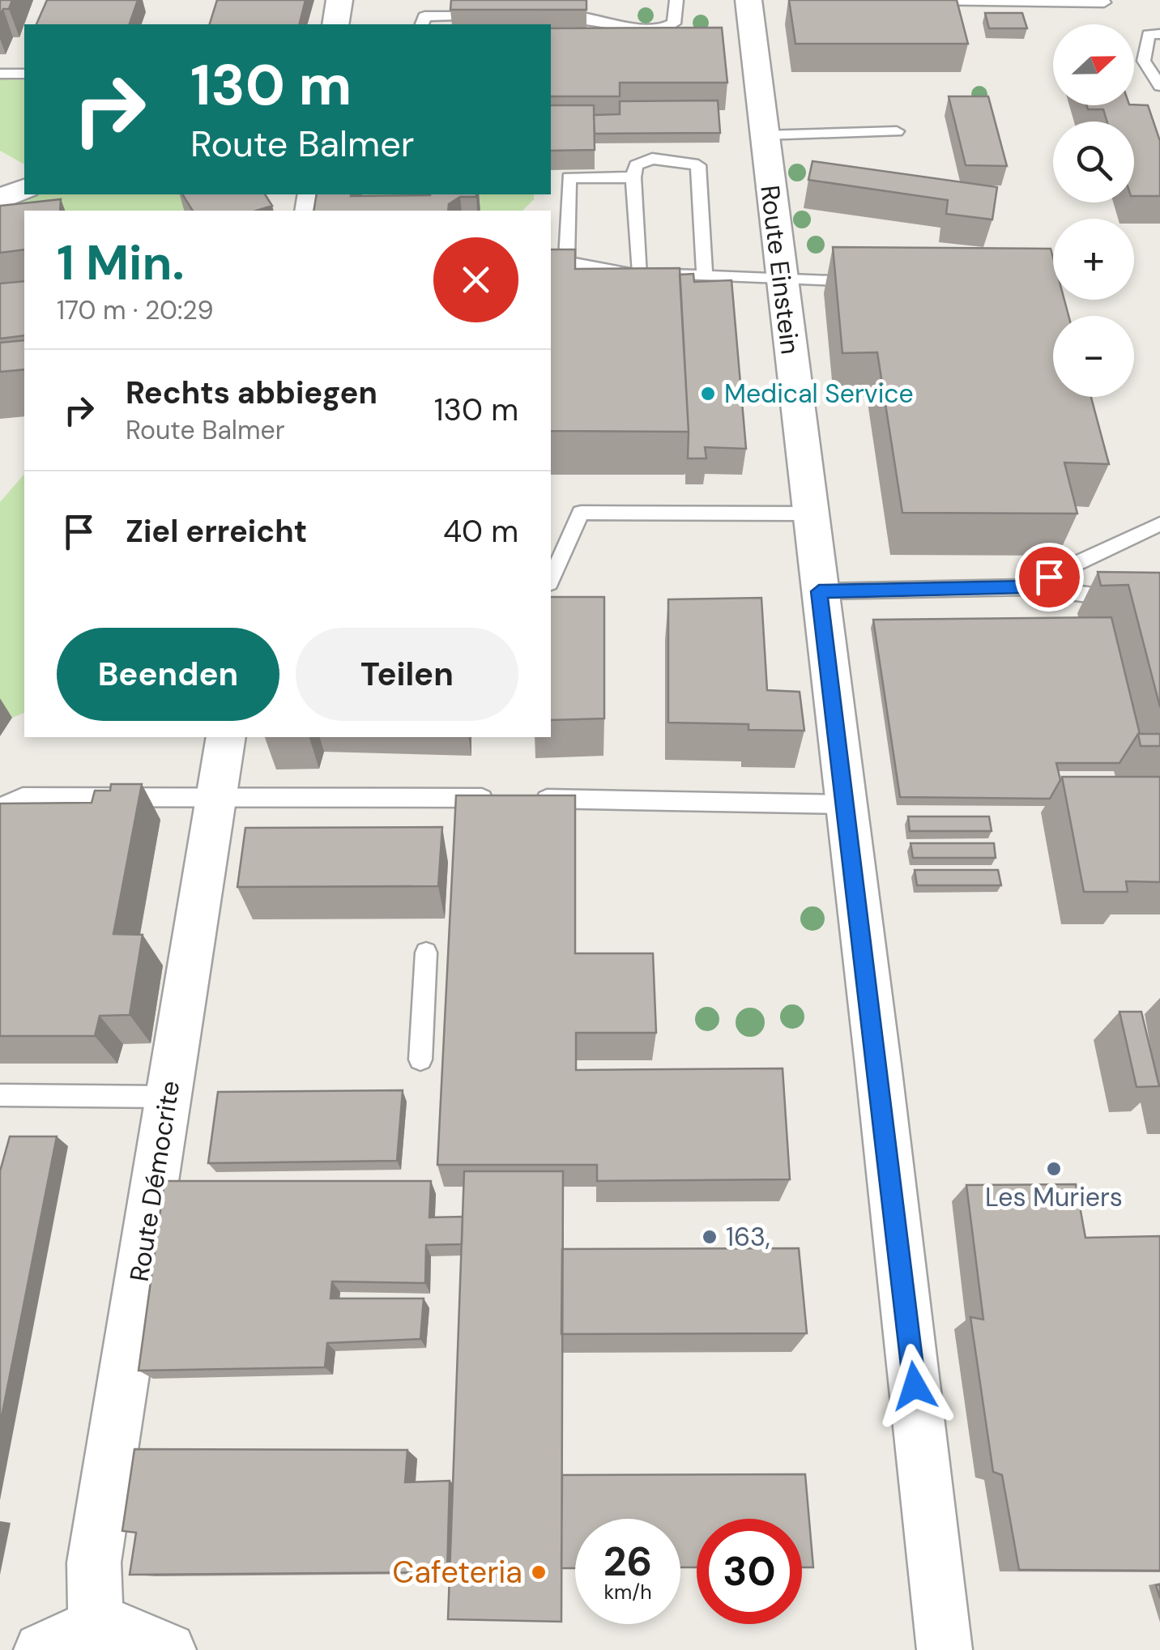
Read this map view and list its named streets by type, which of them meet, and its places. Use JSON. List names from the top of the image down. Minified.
{"streets":{"street":["Route Einstein","Route Démocrite"]},"places":["Medical Service","Les Muriers","163,","Cafeteria"],"north":"right","page":{"map_buttons":["+","−"],"turn":["130 m","Route Balmer"],"heading":["1 Min.","170 m · 20:29"],"list":[{"name":"Rechts abbiegen","note":"Route Balmer","value":"130 m"},{"name":"Ziel erreicht","value":"40 m"}],"buttons":["Beenden","Teilen"],"speed":"26 km/h","limit":"30"}}
